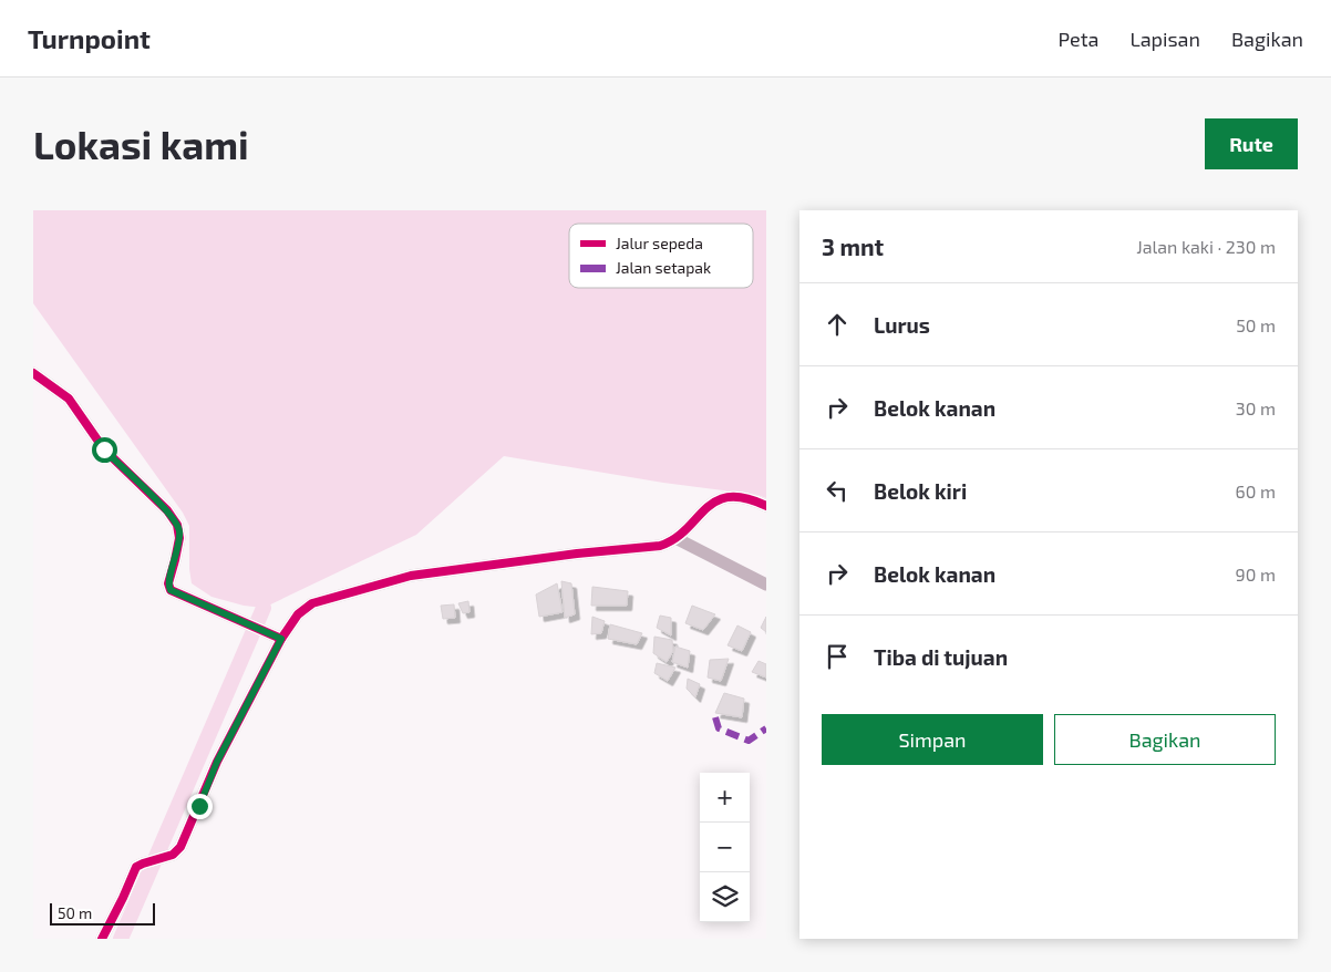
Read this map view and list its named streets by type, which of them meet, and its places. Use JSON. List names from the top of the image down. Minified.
{"legend":["Jalur sepeda","Jalan setapak"],"scale_bar":"50 m","page":{"header":"Turnpoint","nav":["Peta","Lapisan","Bagikan"],"buttons":["Rute",["Simpan","Bagikan"]],"title":"Lokasi kami","heading":["3 mnt","Jalan kaki · 230 m"],"list":[["Lurus","50 m"],["Belok kanan","30 m"],["Belok kiri","60 m"],["Belok kanan","90 m"],"Tiba di tujuan"],"map_buttons":["+","−"],"scale":"50 m"}}
